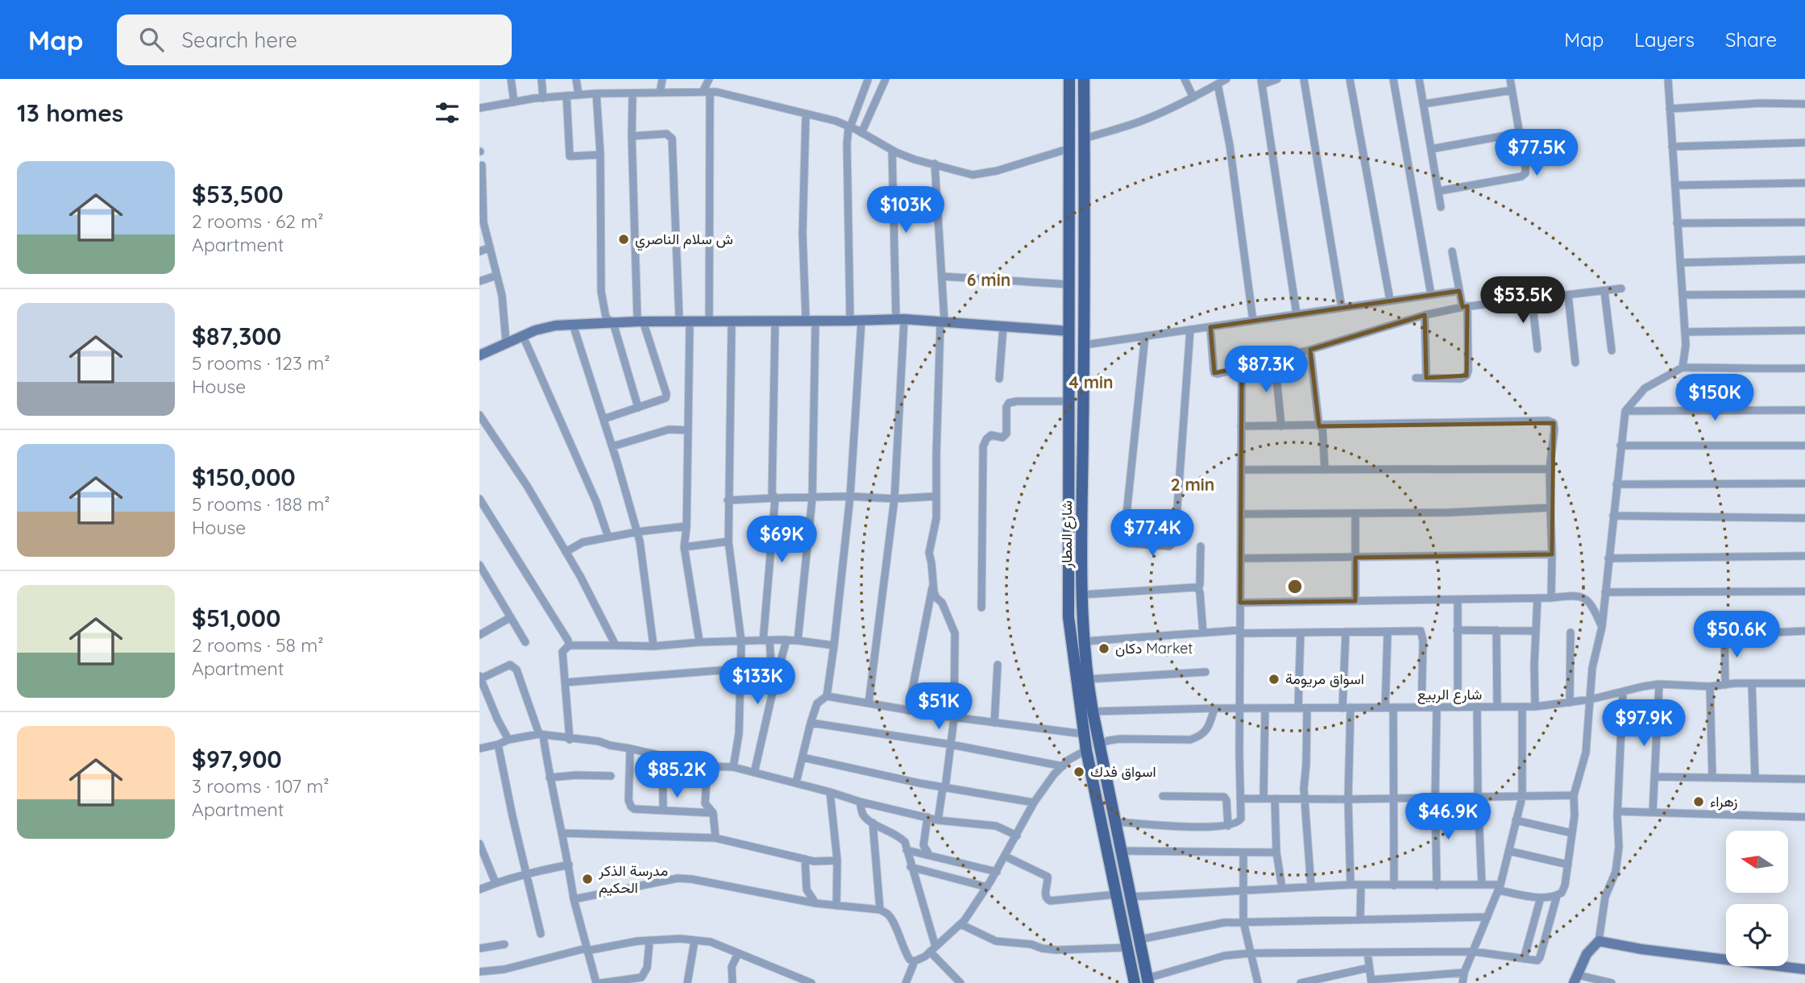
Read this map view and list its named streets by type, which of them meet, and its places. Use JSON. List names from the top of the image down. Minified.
{"streets":{"main road":["شارع المطار"],"street":["شارع الربيع"]},"crossings":[["شارع المطار","شارع الربيع"]],"places":["ش سلام الناصري","دكان Market","اسواق مريومة","اسواق فدك","زهراء","مدرسة الذكر الحكيم"],"north":"left","page":{"header":"Map","search":"Search here","nav":["Map","Layers","Share"],"heading":"13 homes","price":["$77.5K","$103K","$53.5K","$87.3K","$150K","$77.4K","$69K","$50.6K","$133K","$51K","$97.9K","$85.2K","$46.9K"],"list":[{"name":"$53,500","note":"2 rooms · 62 m² · Apartment"},{"name":"$87,300","note":"5 rooms · 123 m² · House"},{"name":"$150,000","note":"5 rooms · 188 m² · House"},{"name":"$51,000","note":"2 rooms · 58 m² · Apartment"},{"name":"$97,900","note":"3 rooms · 107 m² · Apartment"}]},"rings":["6 min","4 min","2 min"]}
